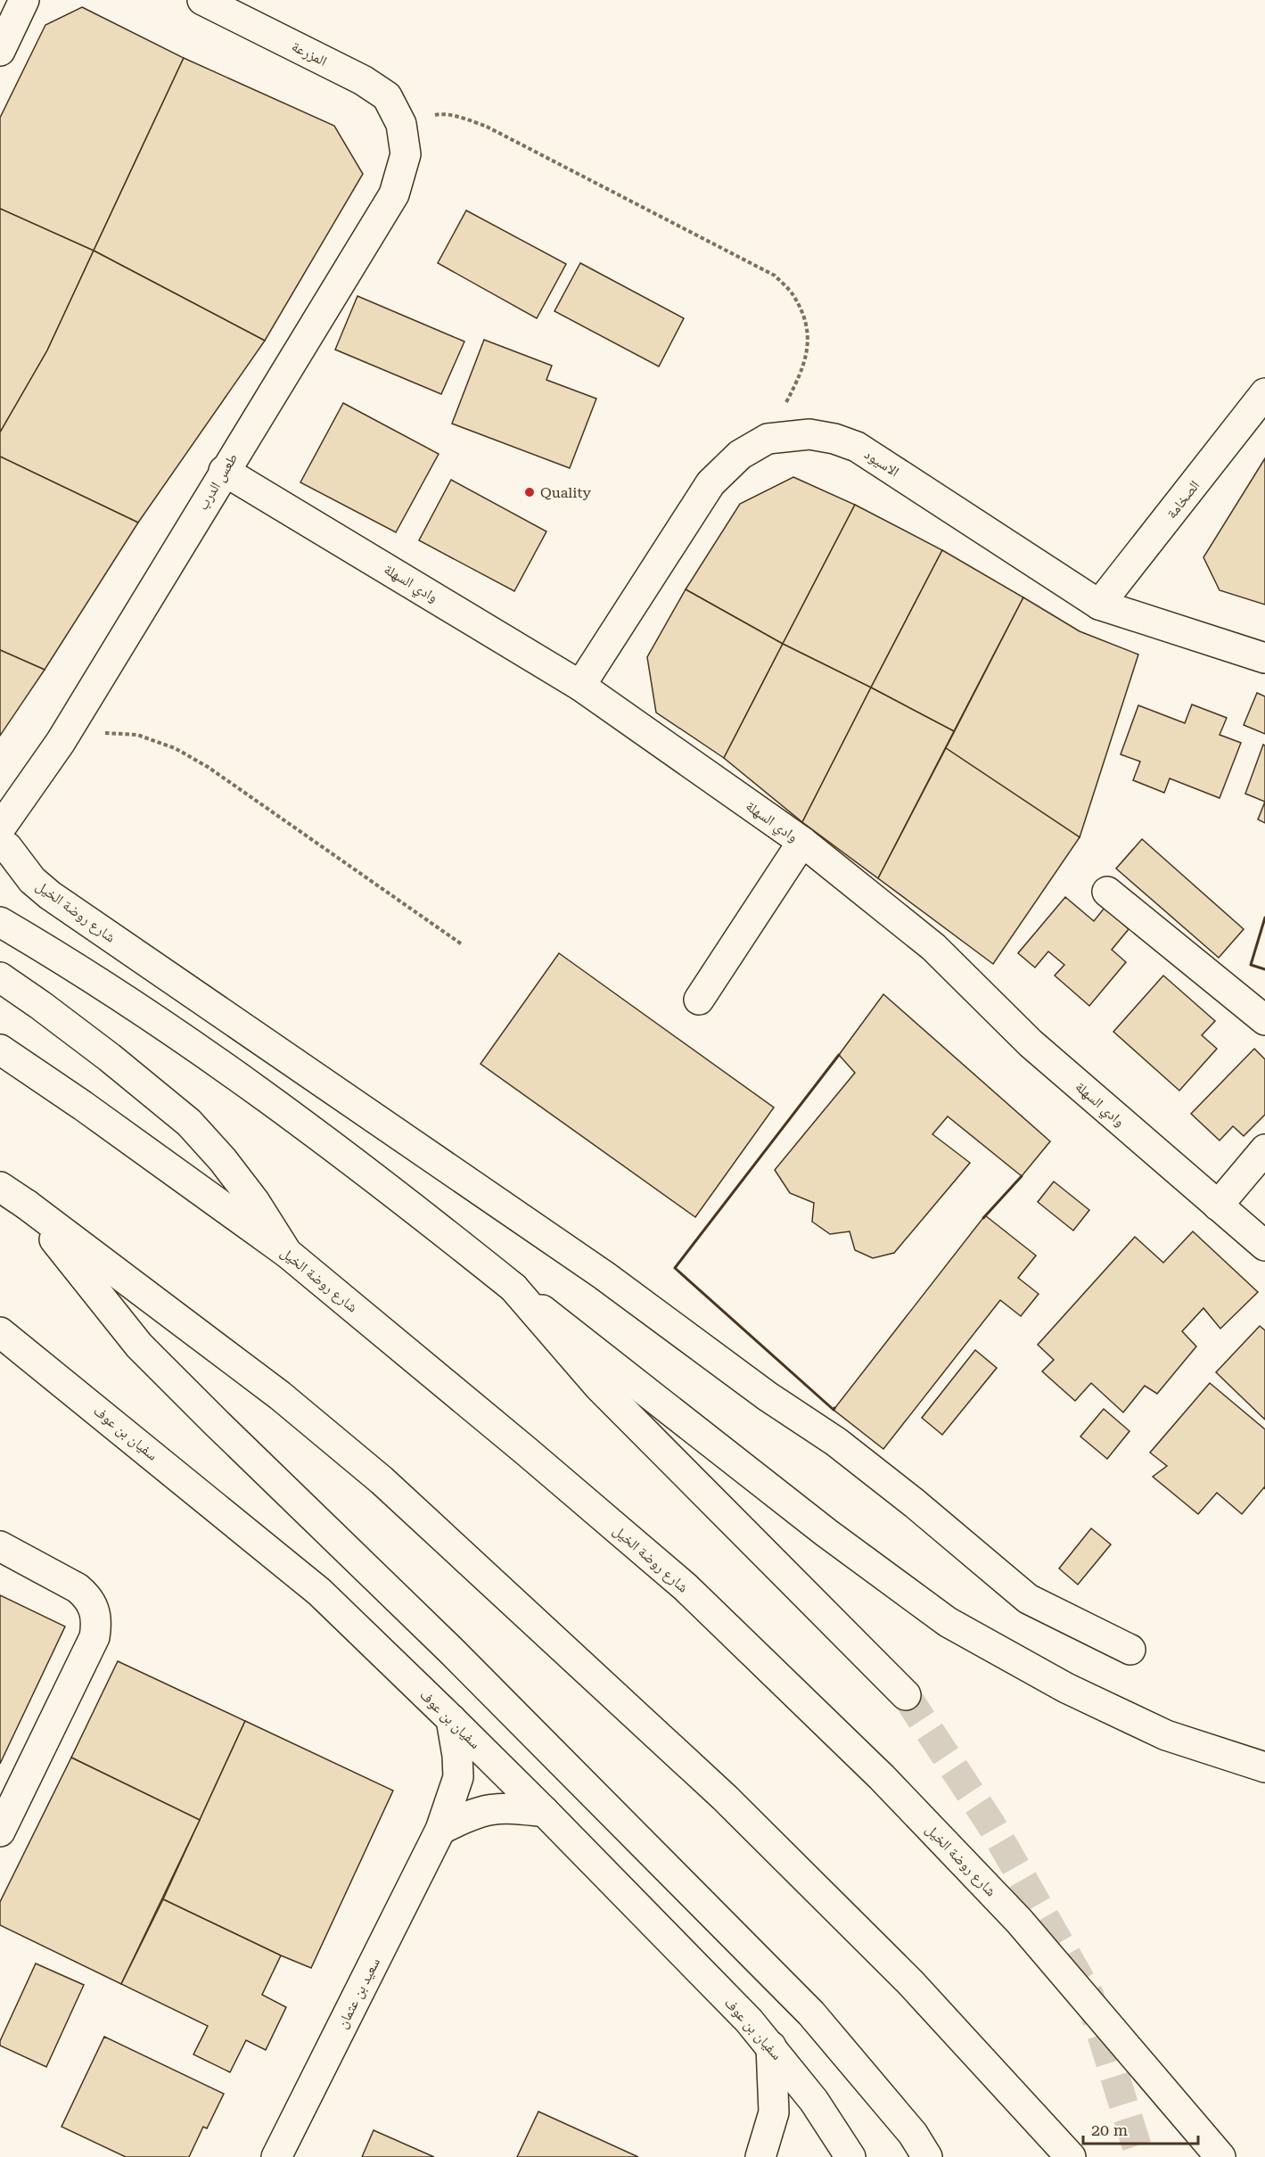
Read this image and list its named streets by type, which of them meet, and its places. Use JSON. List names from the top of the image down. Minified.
{"streets":{"main road":["المزرعة","الاسيود","طعس الدرب","الصخامة","وادي السهلة","شارع روضة الخيل","سفيان بن عوف","سعيد بن عثمان"]},"crossings":[["المزرعة","طعس الدرب"],["الاسيود","الصخامة"],["الاسيود","وادي السهلة"],["طعس الدرب","وادي السهلة"],["سفيان بن عوف","سعيد بن عثمان"]],"places":["Quality"],"scale_bar":"20 m"}
